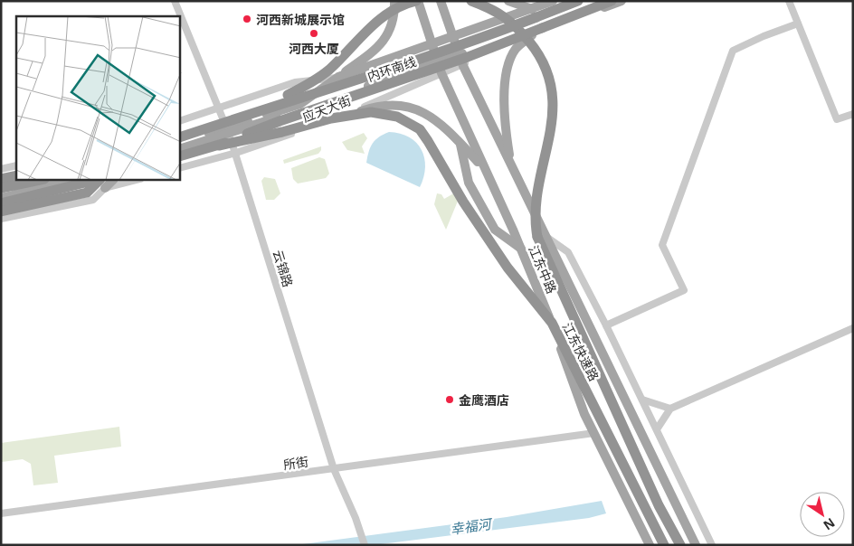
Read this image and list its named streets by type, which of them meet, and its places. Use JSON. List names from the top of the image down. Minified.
{"streets":{"highway":["内环南线","江东快速路"],"main road":["应天大街","江东中路"],"street":["云锦路","所街"]},"crossings":[["内环南线","江东快速路"],["应天大街","云锦路"],["应天大街","江东中路"],["云锦路","所街"],["江东中路","江东快速路"],["江东中路","所街"]],"water":["幸福河"],"places":["河西新城展示馆","河西大厦","金鹰酒店"],"north":"bottom right"}
